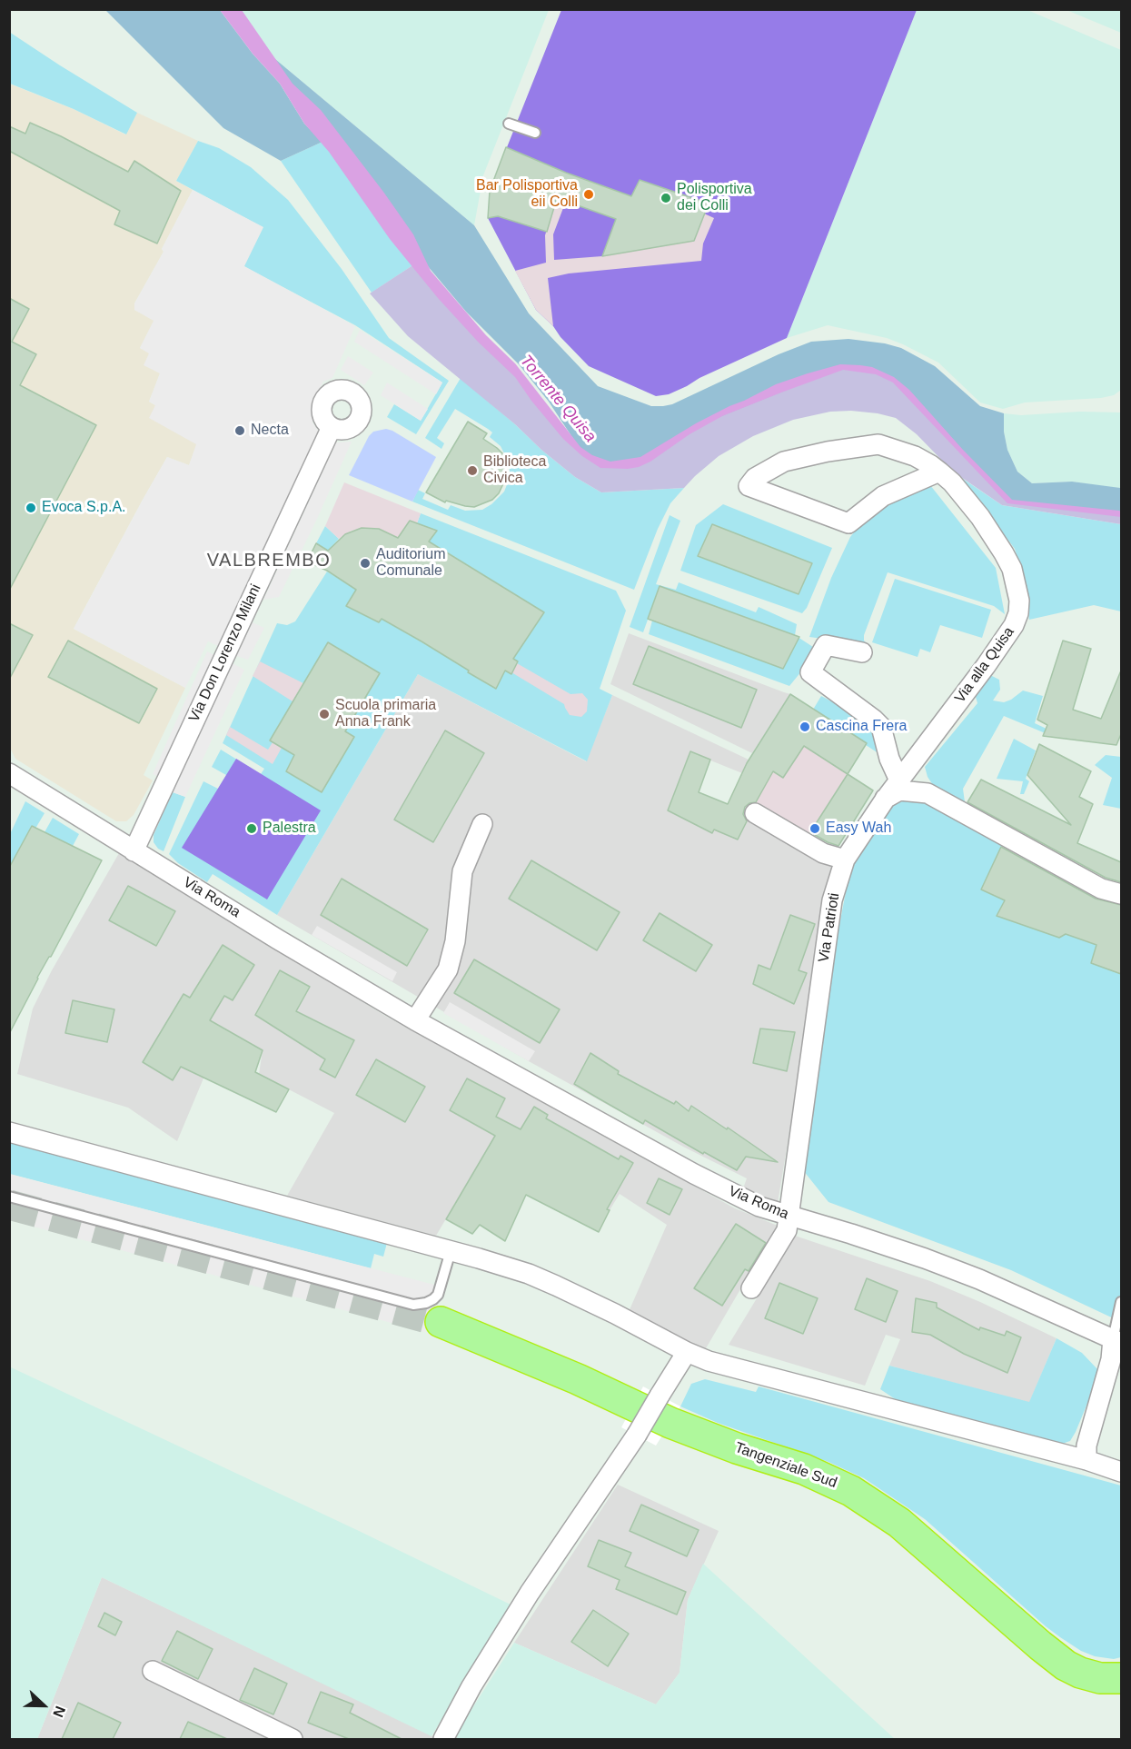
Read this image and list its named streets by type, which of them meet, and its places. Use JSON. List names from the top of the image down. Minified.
{"streets":{"highway":["Tangenziale Sud"],"street":["Via Don Lorenzo Milani","Via alla Quisa","Via Roma","Via Patrioti"]},"crossings":[["Via Don Lorenzo Milani","Via Roma"],["Via alla Quisa","Via Patrioti"],["Via Roma","Via Patrioti"]],"districts":["VALBREMBO"],"water":["Torrente Quisa"],"places":["Bar Polisportiva eii Colli","Polisportiva dei Colli","Necta","Biblioteca Civica","Evoca S.p.A.","Auditorium Comunale","Scuola primaria Anna Frank","Cascina Frera","Palestra","Easy Wah"],"north":"right"}
